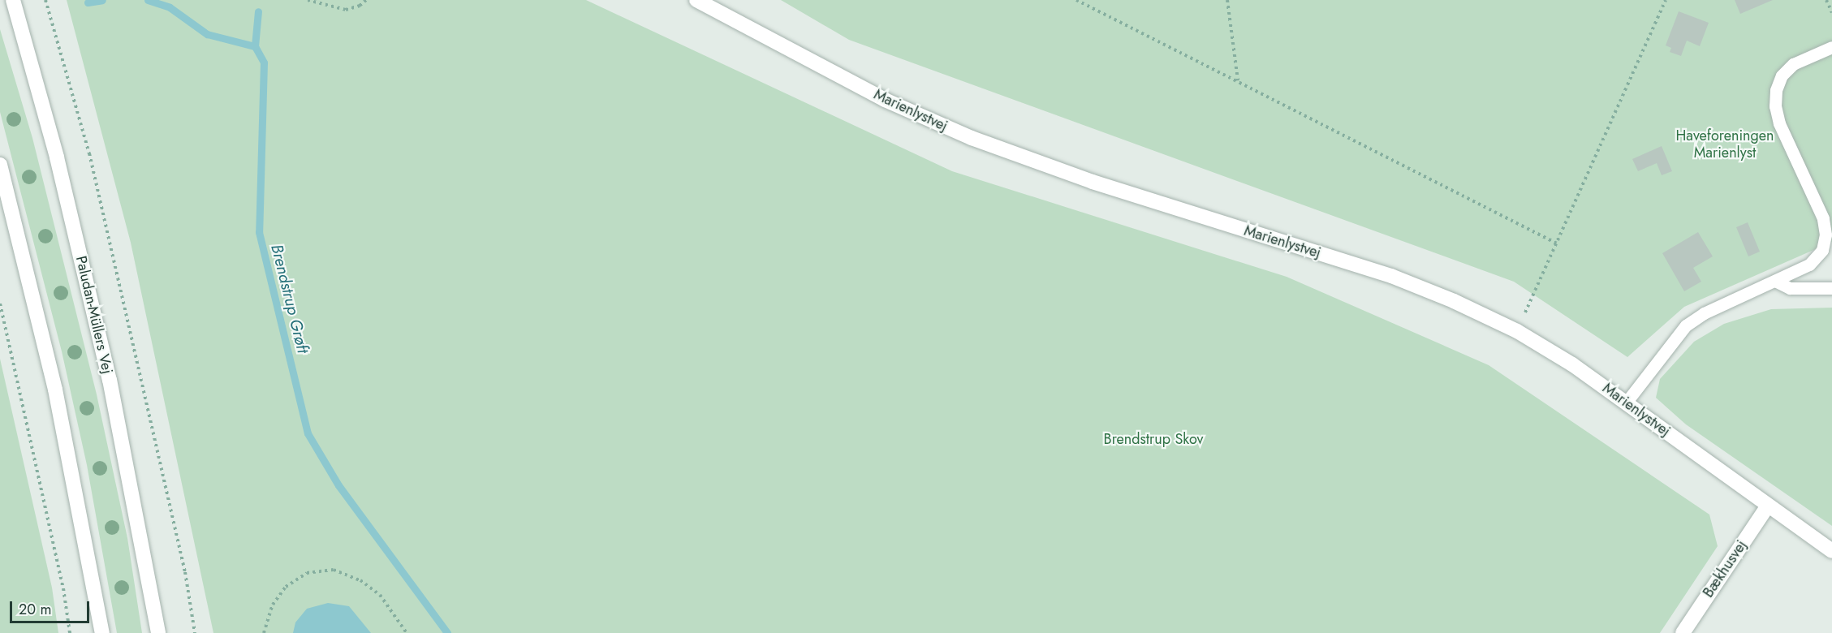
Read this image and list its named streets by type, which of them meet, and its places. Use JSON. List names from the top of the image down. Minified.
{"streets":{"street":["Marienlystvej","Paludan-Müllers Vej","Bækhusvej"]},"crossings":[["Marienlystvej","Bækhusvej"]],"water":["Brendstrup Grøft"],"parks":["Haveforeningen Marienlyst","Brendstrup Skov"],"scale_bar":"20 m"}
